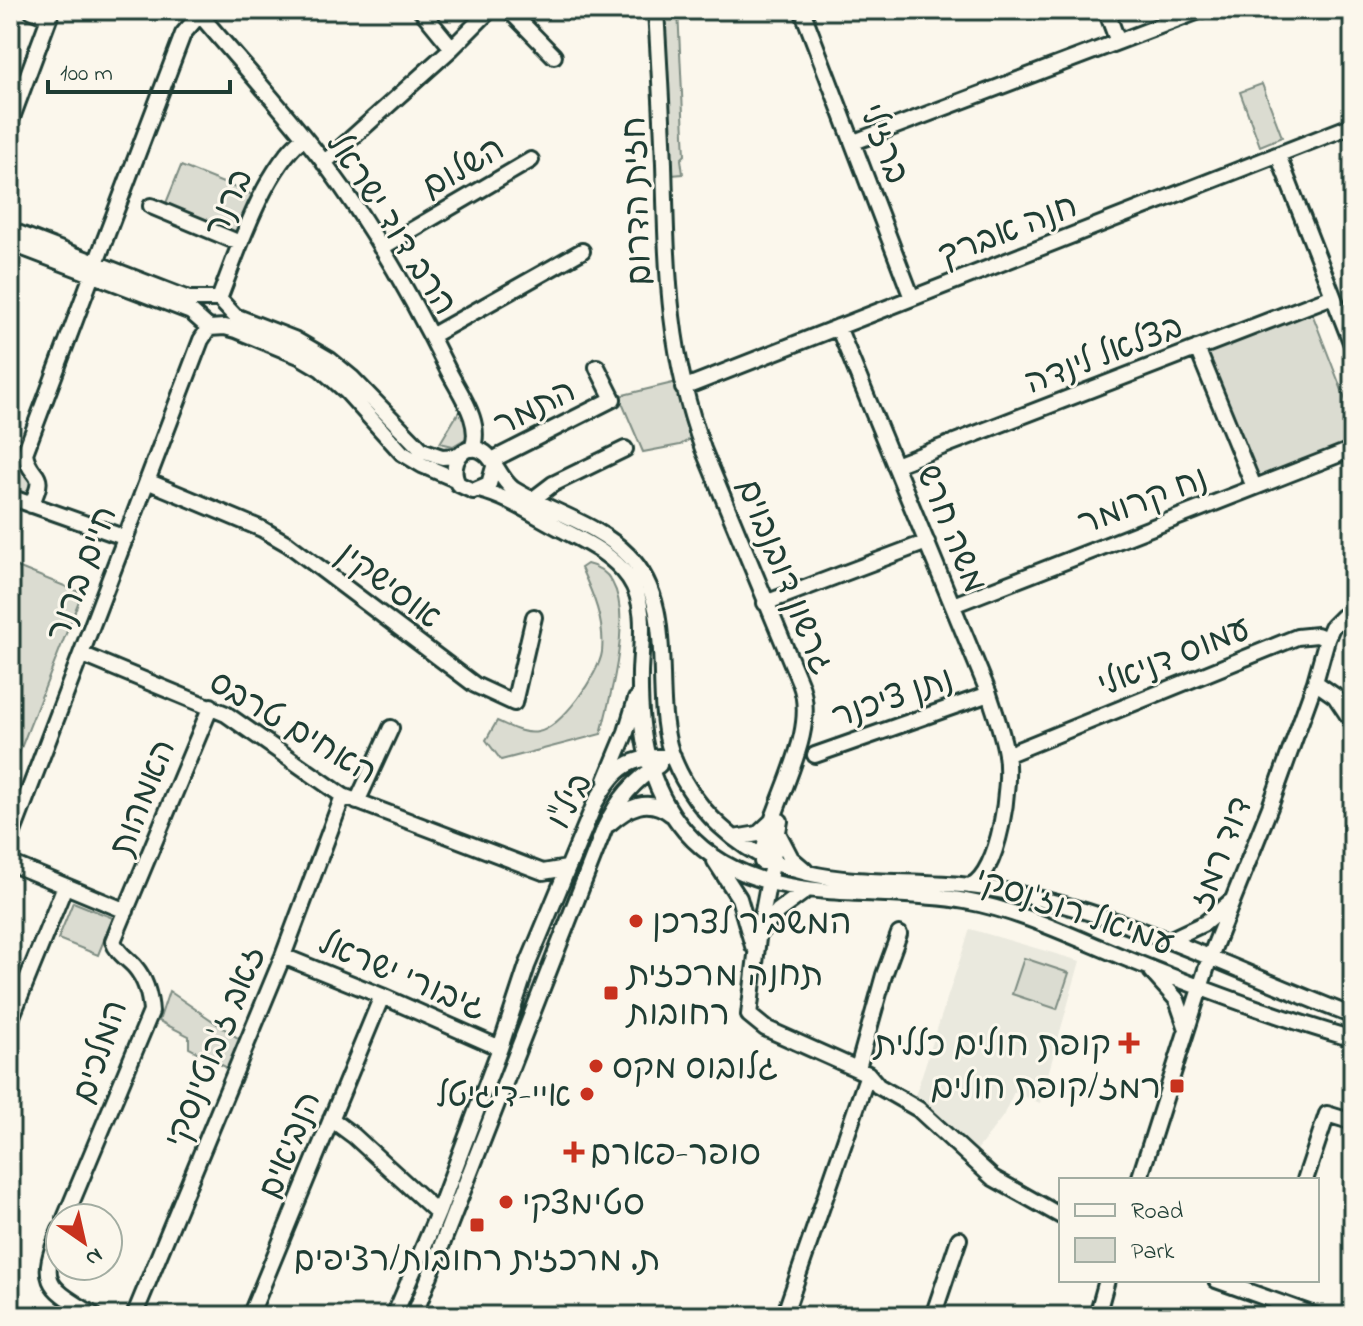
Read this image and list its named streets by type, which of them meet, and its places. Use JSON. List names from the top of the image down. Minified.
{"streets":{"street":["ברזילי","השלום","חזית הדרום","ברנר","הרב דוד ישראל","חנה אברך","בצלאל לינדה","התמר","נח קרומר","משה חרש","חיים ברנר","גרשון דובנבוים","אוסישקין","עמוס דניאלי","נתן ציכנר","האחים טרבס","האמהות","ביל\"ו","דוד רמז","עמיאל רוז'נסקי","גיבורי ישראל","זאב ז'בוטינסקי","המלכים","הנביאים"]},"crossings":[["ברזילי","חנה אברך"],["השלום","הרב דוד ישראל"],["חזית הדרום","חנה אברך"],["חזית הדרום","גרשון דובנבוים"],["ברנר","הרב דוד ישראל"],["הרב דוד ישראל","התמר"],["הרב דוד ישראל","עמיאל רוז'נסקי"],["חנה אברך","משה חרש"],["חנה אברך","גרשון דובנבוים"],["בצלאל לינדה","משה חרש"],["התמר","עמיאל רוז'נסקי"],["נח קרומר","משה חרש"],["משה חרש","עמוס דניאלי"],["משה חרש","נתן ציכנר"],["חיים ברנר","אוסישקין"],["חיים ברנר","האחים טרבס"],["גרשון דובנבוים","עמיאל רוז'נסקי"],["עמוס דניאלי","דוד רמז"],["האחים טרבס","האמהות"],["האחים טרבס","ביל\"ו"],["האחים טרבס","זאב ז'בוטינסקי"],["האמהות","המלכים"],["ביל\"ו","גיבורי ישראל"],["דוד רמז","עמיאל רוז'נסקי"],["גיבורי ישראל","זאב ז'בוטינסקי"],["גיבורי ישראל","הנביאים"]],"places":{"other":["המשביר לצרכן","גלובוס מקס","איי-דיגיטל","סטימצקי"],"transit":["תחנה מרכזית רחובות","רמז/קופת חולים","ת. מרכזית רחובות/רציפים"],"health":["קופת חולים כללית","סופר-פארם"]},"legend":["Road","Park"],"scale_bar":"100 m","north":"bottom right"}
